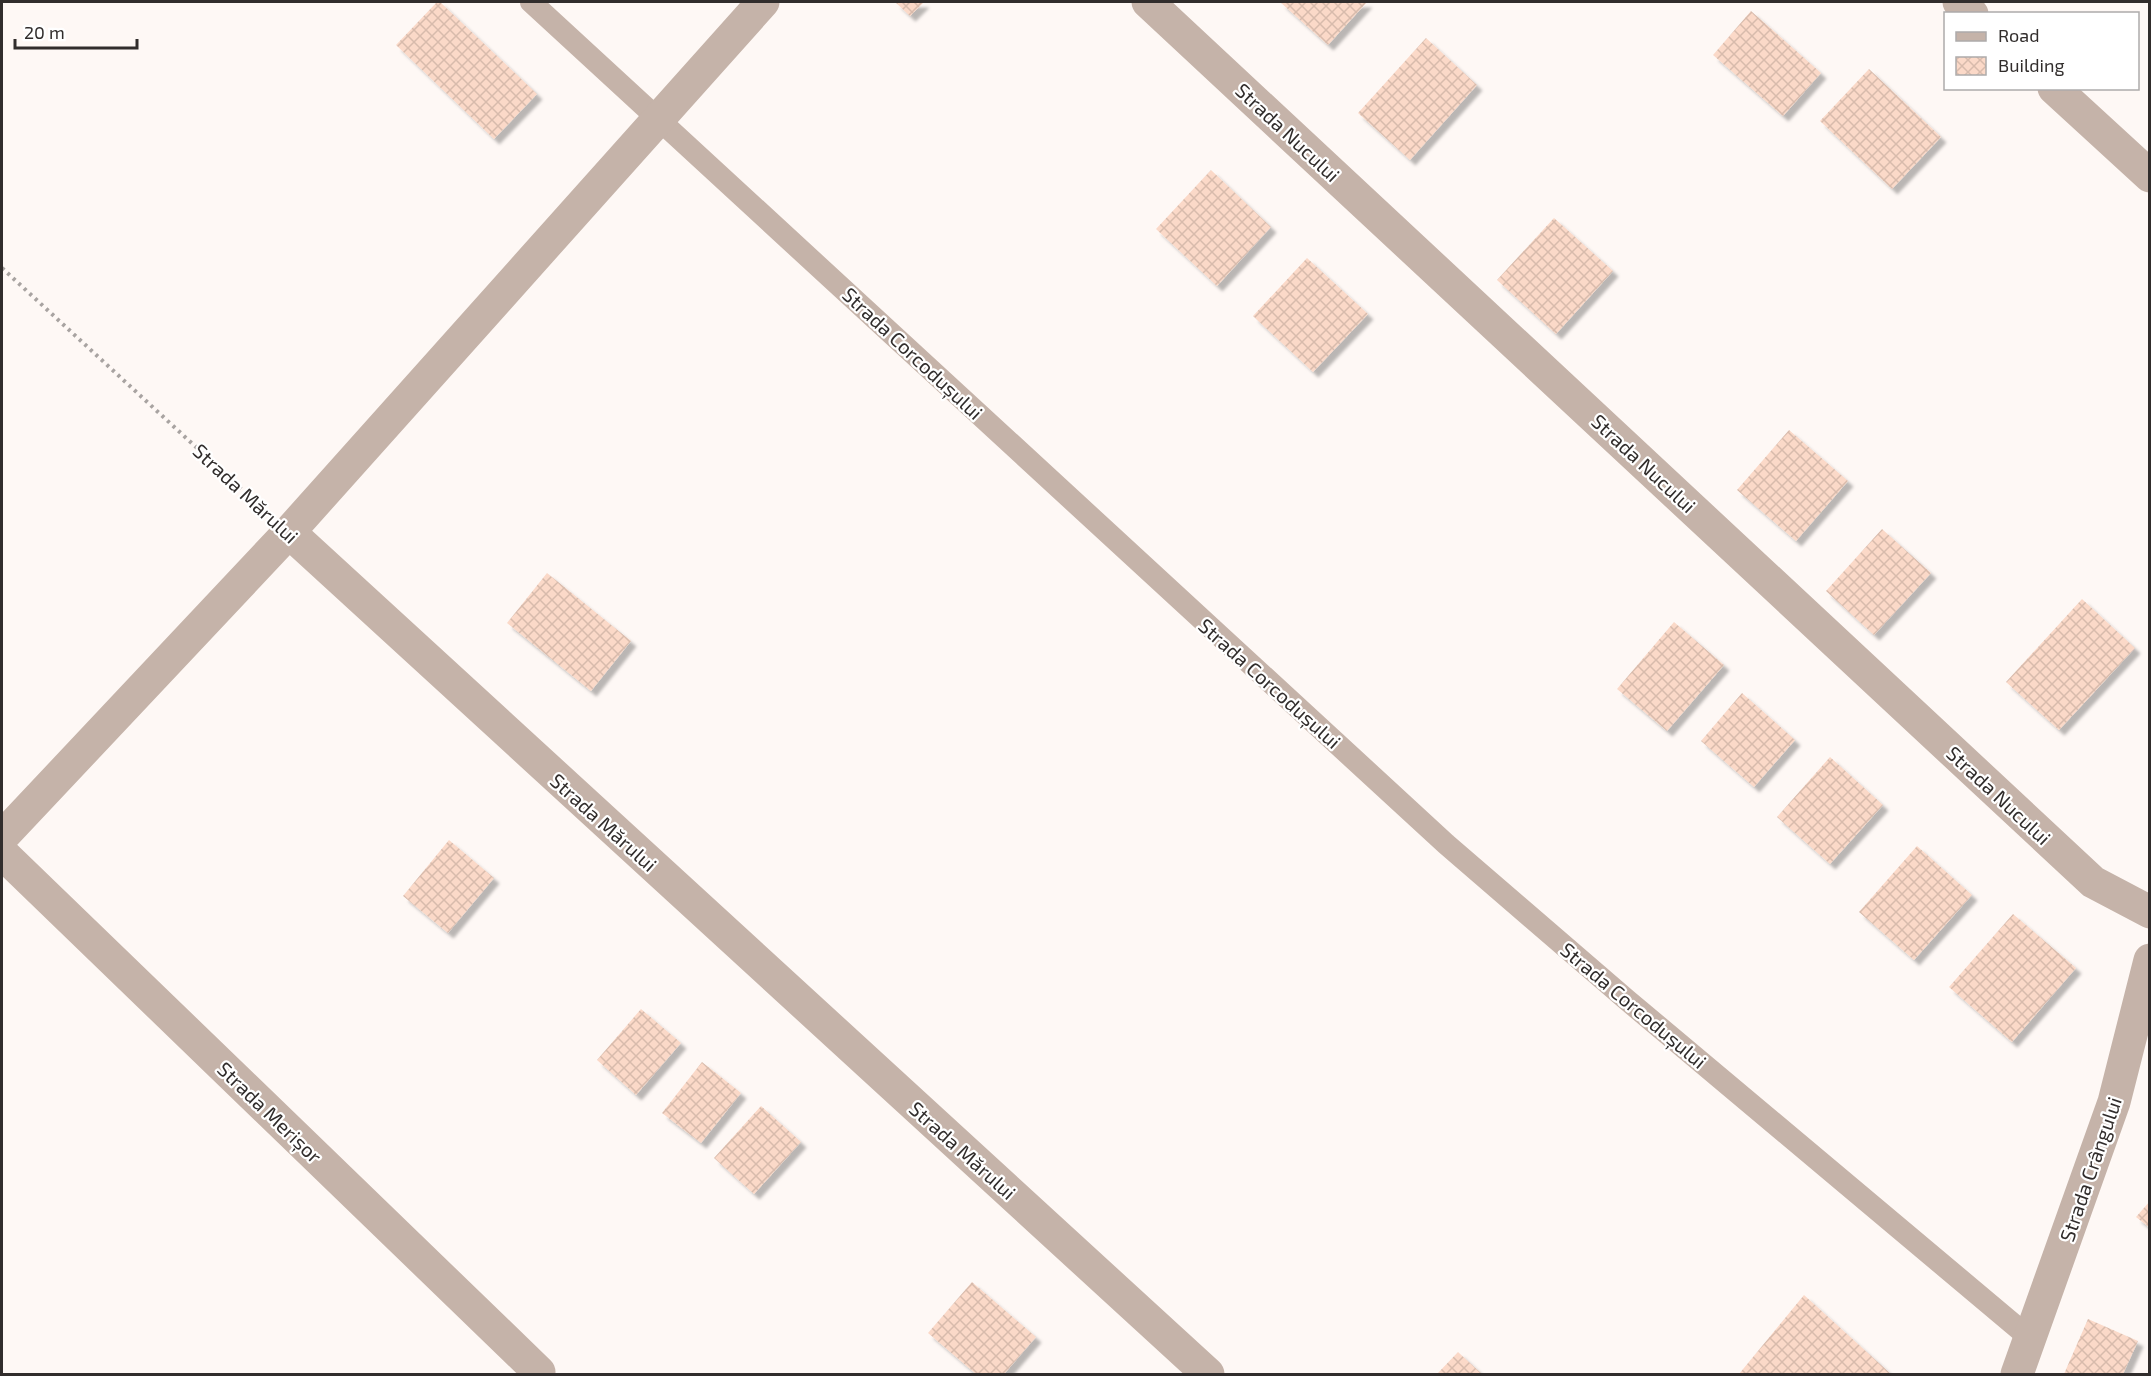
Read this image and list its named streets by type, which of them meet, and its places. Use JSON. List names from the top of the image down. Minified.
{"streets":{"street":["Strada Nucului","Strada Mărului","Strada Merișor","Strada Crângului"],"lane":["Strada Corcodușului"]},"crossings":[["Strada Corcodușului","Strada Crângului"]],"legend":["Road","Building"],"scale_bar":"20 m"}
